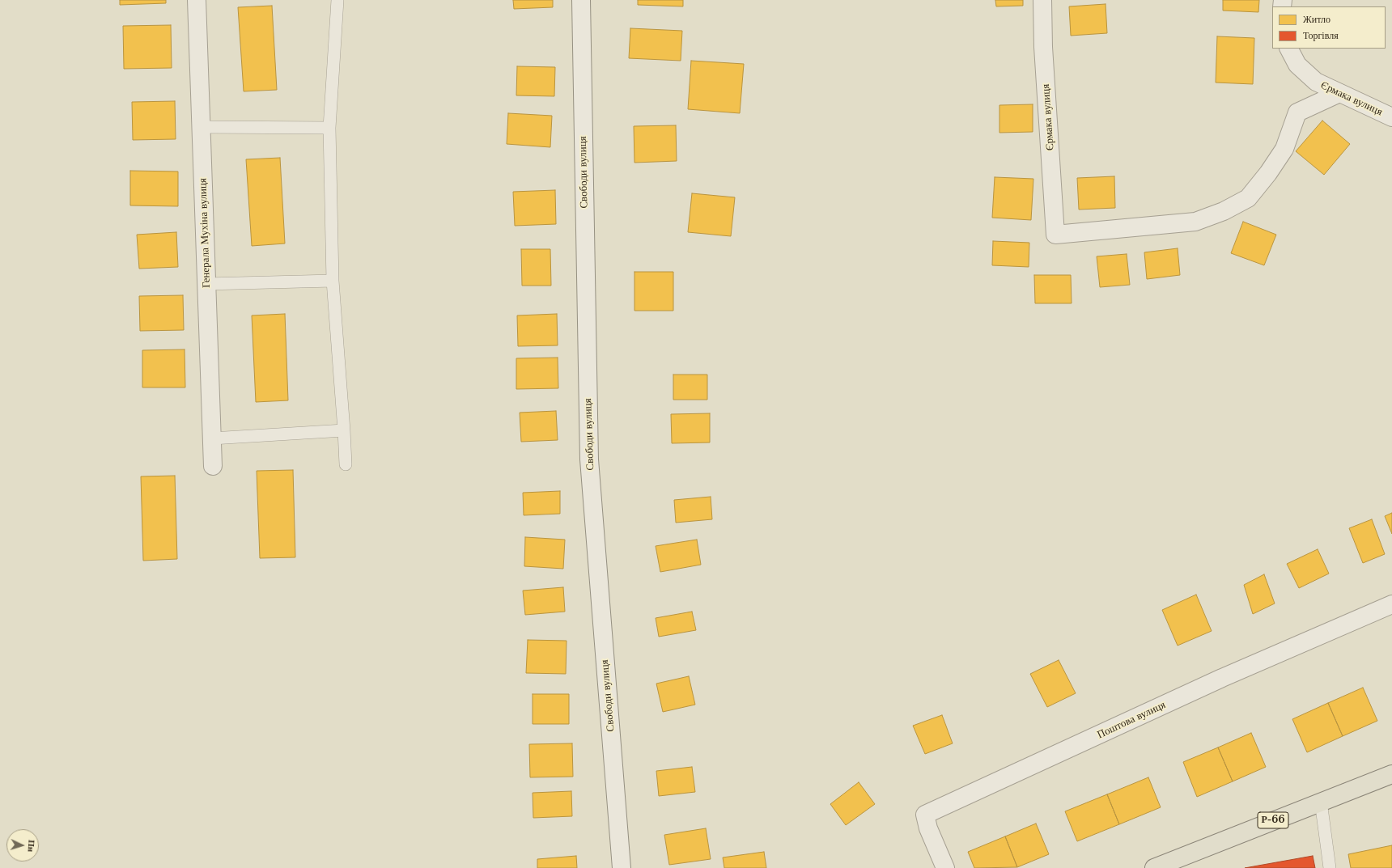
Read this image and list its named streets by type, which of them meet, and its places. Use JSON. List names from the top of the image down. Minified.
{"streets":{"main road":["Р-66"],"street":["Єрмака вулиця","Свободи вулиця","Генерала Мухіна вулиця","Поштова вулиця"]},"legend":["Житло","Торгівля"],"north":"right"}
